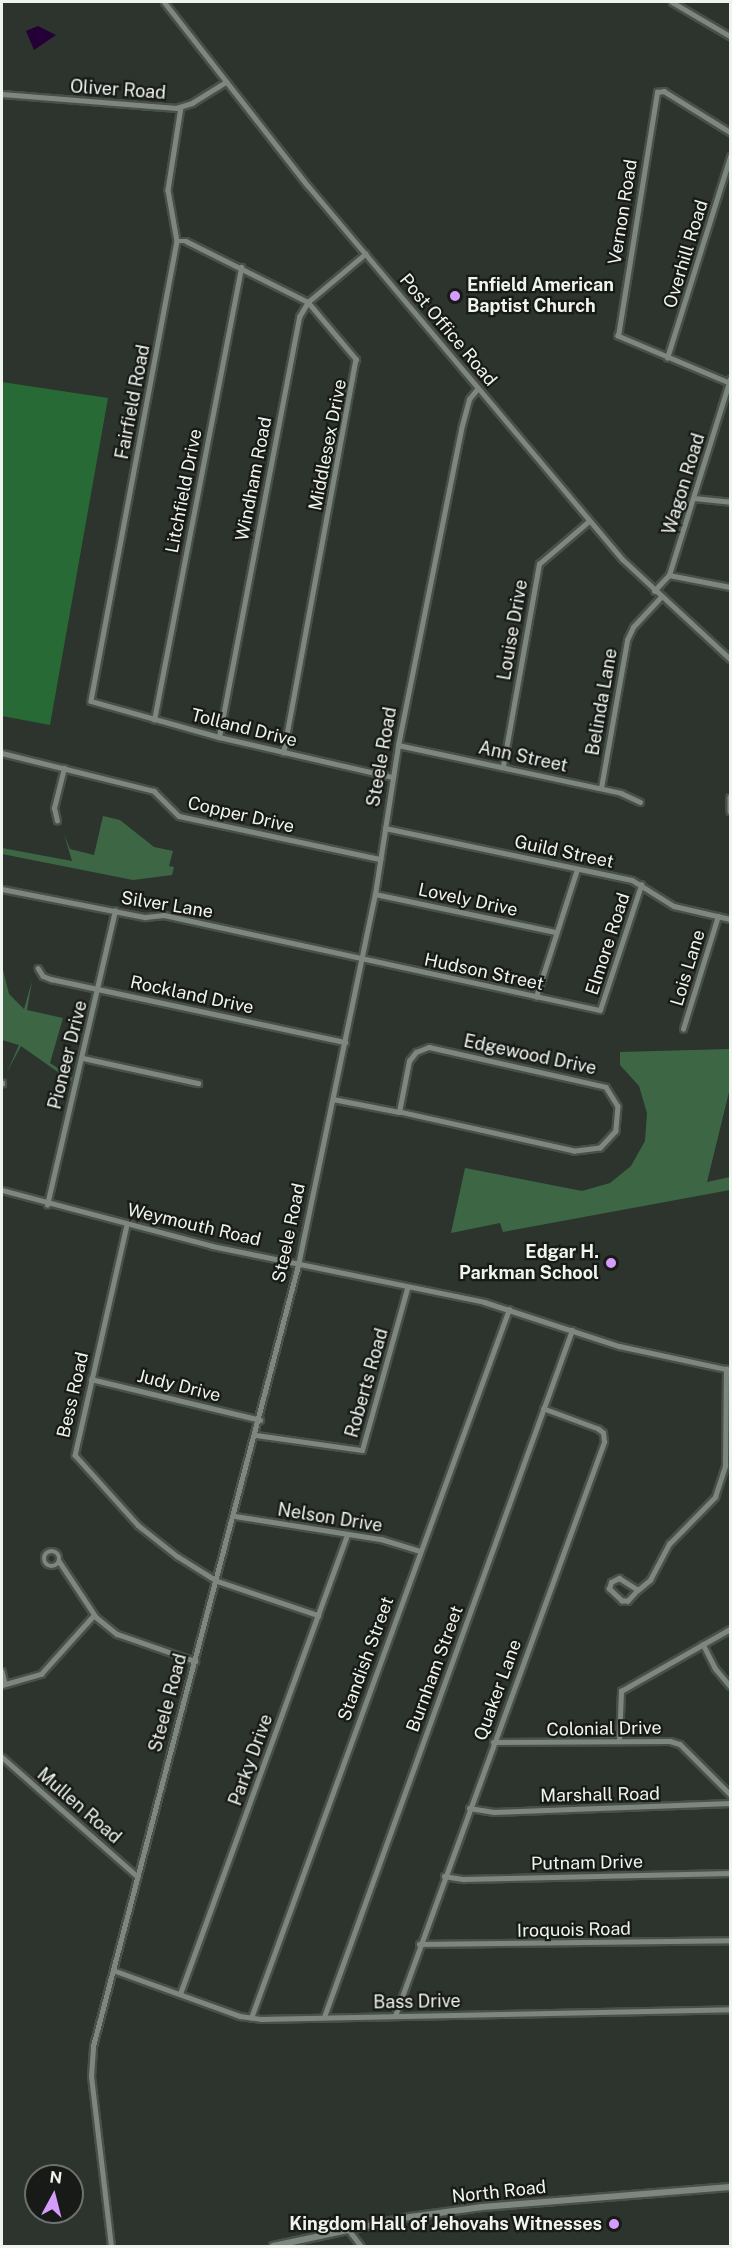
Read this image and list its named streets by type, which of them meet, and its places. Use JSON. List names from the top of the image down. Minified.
{"streets":{"main road":["North Road"],"street":["Oliver Road","Vernon Road","Overhill Road","Post Office Road","Fairfield Road","Middlesex Drive","Windham Road","Wagon Road","Litchfield Drive","Louise Drive","Belinda Lane","Tolland Drive","Steele Road","Ann Street","Copper Drive","Guild Street","Lovely Drive","Silver Lane","Elmore Road","Lois Lane","Hudson Street","Rockland Drive","Pioneer Drive","Edgewood Drive","Weymouth Road","Roberts Road","Judy Drive","Bess Road","Nelson Drive","Standish Street","Burnham Street","Quaker Lane","Colonial Drive","Parky Drive","Marshall Road","Mullen Road","Putnam Drive","Iroquois Road","Bass Drive"]},"crossings":[["Oliver Road","Post Office Road"],["Oliver Road","Fairfield Road"],["Vernon Road","Overhill Road"],["Vernon Road","Wagon Road"],["Post Office Road","Windham Road"],["Post Office Road","Wagon Road"],["Post Office Road","Louise Drive"],["Post Office Road","Belinda Lane"],["Post Office Road","Steele Road"],["Fairfield Road","Middlesex Drive"],["Fairfield Road","Tolland Drive"],["Middlesex Drive","Windham Road"],["Middlesex Drive","Litchfield Drive"],["Middlesex Drive","Tolland Drive"],["Windham Road","Tolland Drive"],["Litchfield Drive","Tolland Drive"],["Louise Drive","Ann Street"],["Belinda Lane","Ann Street"],["Tolland Drive","Steele Road"],["Steele Road","Ann Street"],["Steele Road","Copper Drive"],["Steele Road","Guild Street"],["Steele Road","Lovely Drive"],["Steele Road","Silver Lane"],["Steele Road","Hudson Street"],["Steele Road","Rockland Drive"],["Steele Road","Edgewood Drive"],["Steele Road","Weymouth Road"],["Steele Road","Roberts Road"],["Steele Road","Judy Drive"],["Steele Road","Bess Road"],["Steele Road","Nelson Drive"],["Steele Road","Mullen Road"],["Steele Road","Bass Drive"],["Guild Street","Elmore Road"],["Guild Street","Lois Lane"],["Silver Lane","Hudson Street"],["Silver Lane","Pioneer Drive"],["Elmore Road","Hudson Street"],["Rockland Drive","Pioneer Drive"],["Pioneer Drive","Weymouth Road"],["Weymouth Road","Roberts Road"],["Weymouth Road","Bess Road"],["Weymouth Road","Standish Street"],["Weymouth Road","Burnham Street"],["Judy Drive","Bess Road"],["Nelson Drive","Standish Street"],["Nelson Drive","Parky Drive"],["Standish Street","Bass Drive"],["Burnham Street","Quaker Lane"],["Burnham Street","Bass Drive"],["Quaker Lane","Colonial Drive"],["Quaker Lane","Marshall Road"],["Quaker Lane","Putnam Drive"],["Quaker Lane","Iroquois Road"],["Quaker Lane","Bass Drive"],["Parky Drive","Bass Drive"]],"places":["Enfield American Baptist Church","Edgar H. Parkman School","Kingdom Hall of Jehovahs Witnesses"],"north":"top"}
